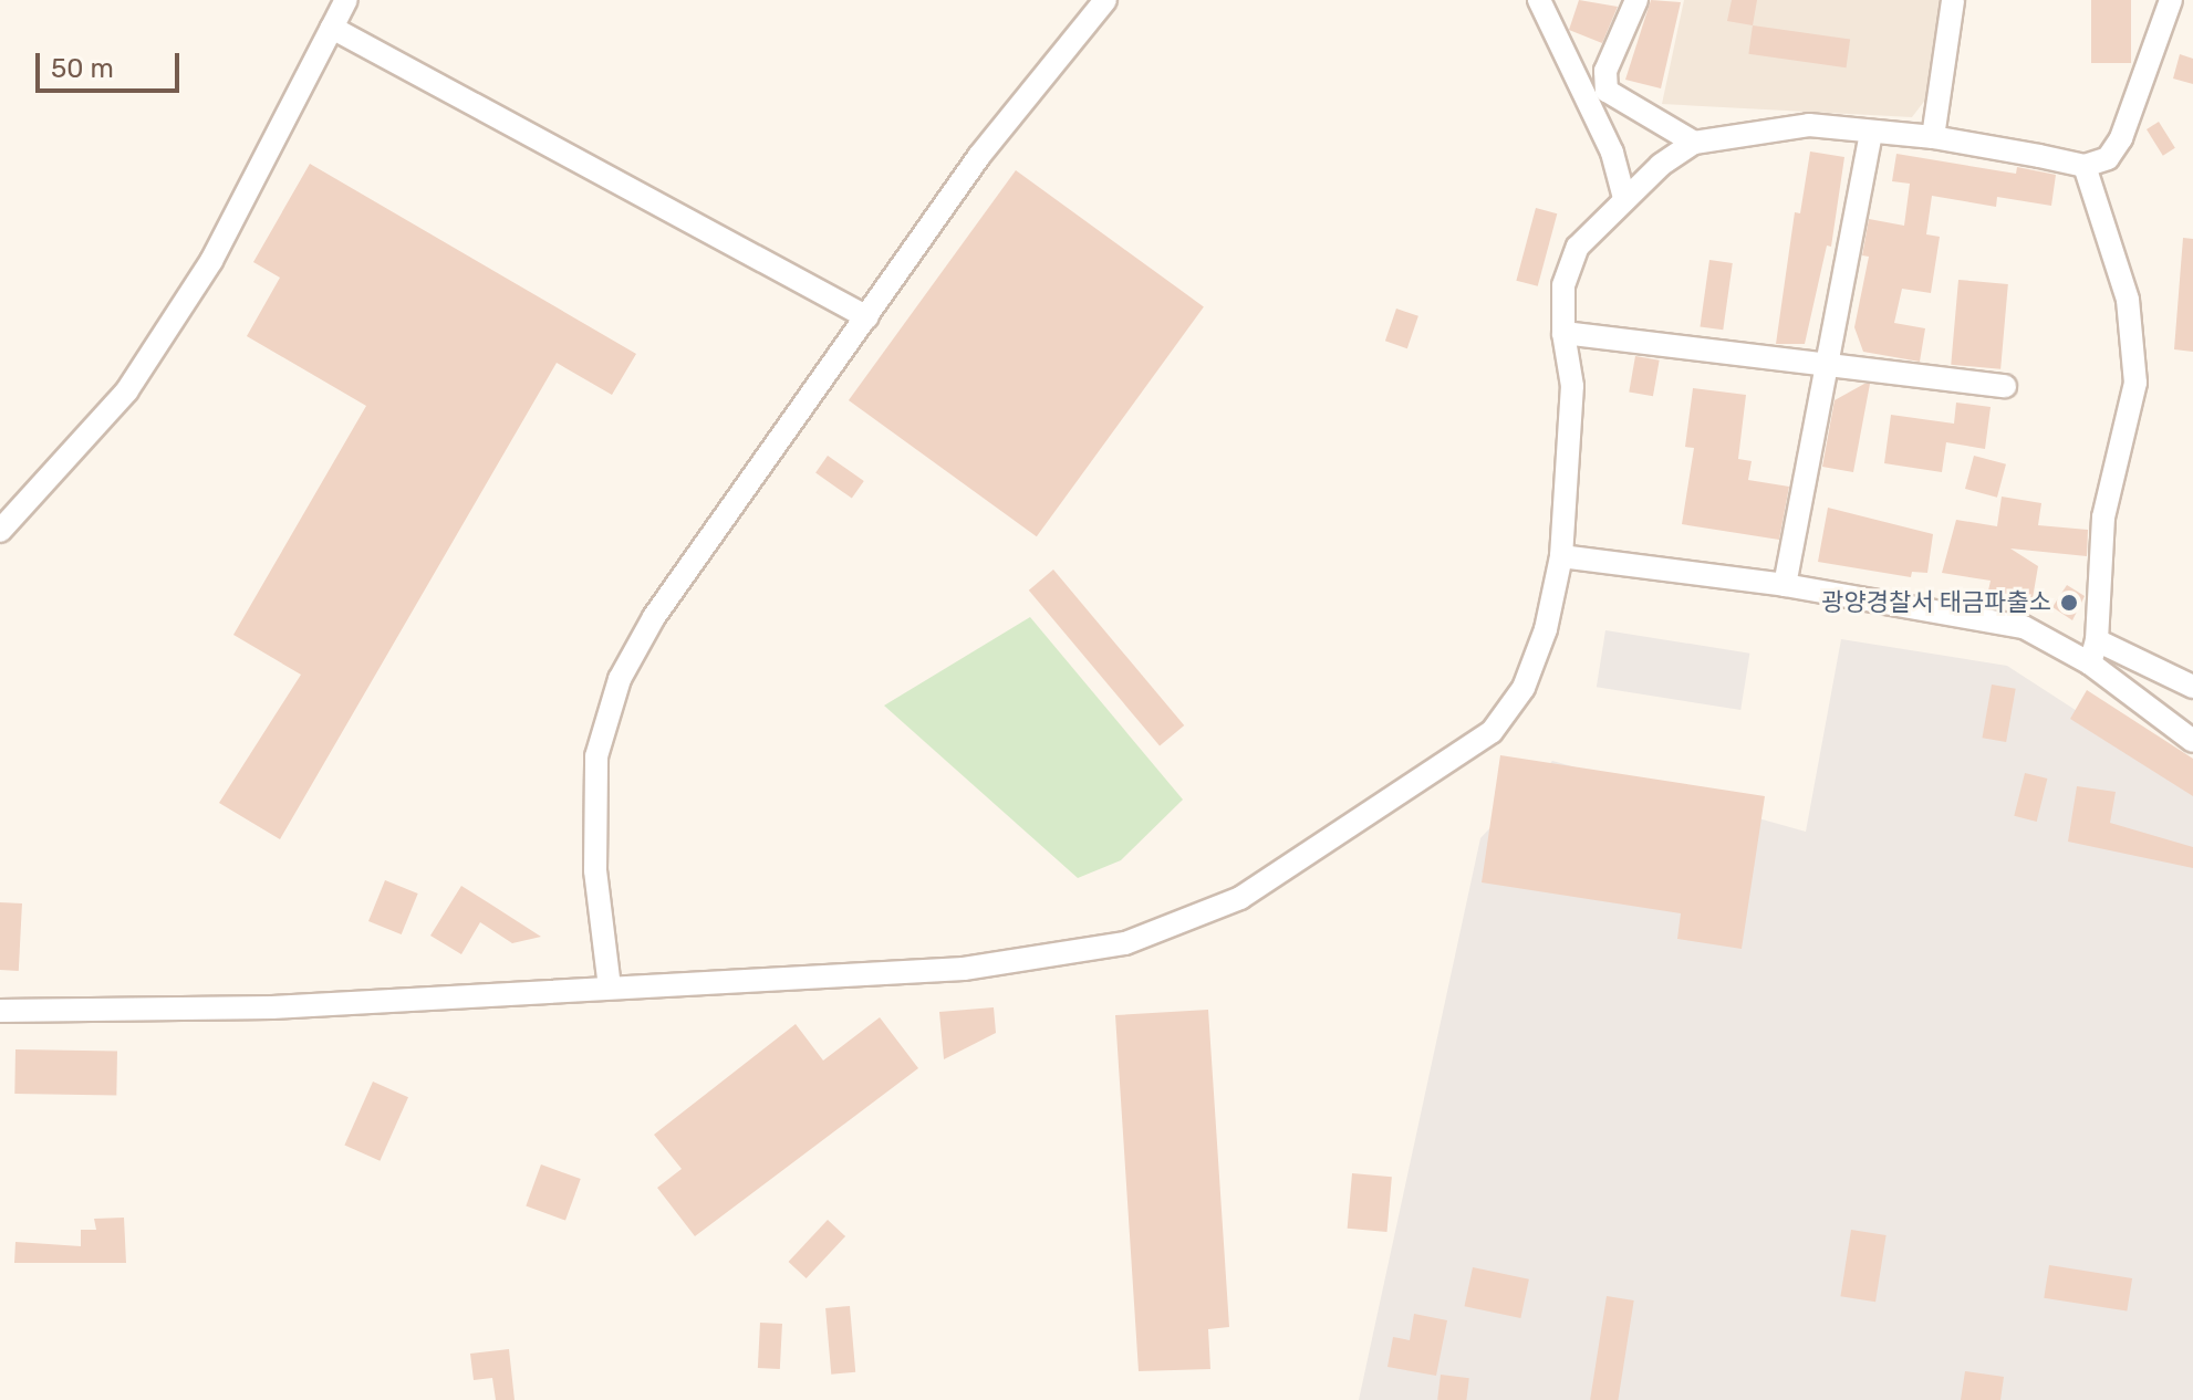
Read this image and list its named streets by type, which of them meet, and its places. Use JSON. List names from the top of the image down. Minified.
{"places":["광양경찰서 태금파출소"],"scale_bar":"50 m"}
